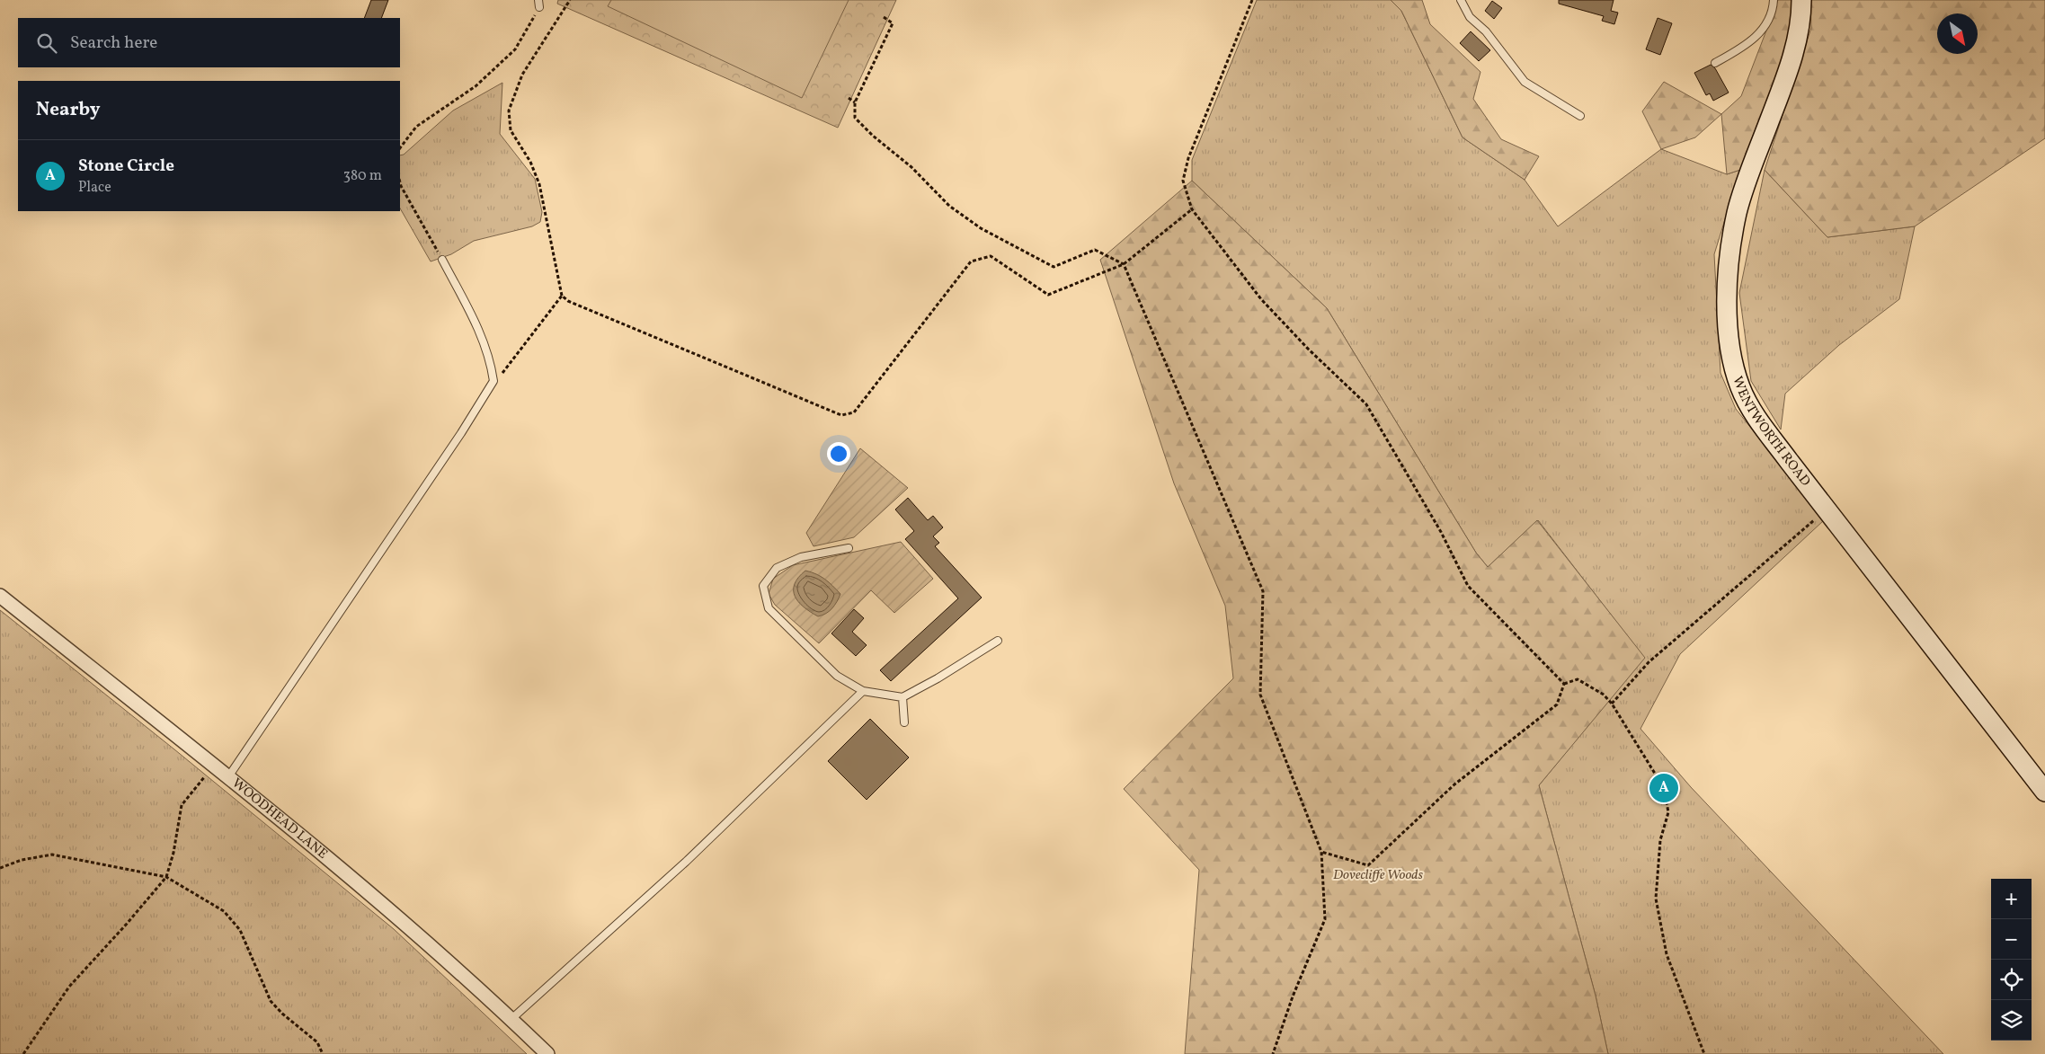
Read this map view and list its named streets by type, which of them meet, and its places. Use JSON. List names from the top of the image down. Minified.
{"streets":{"street":["WENTWORTH ROAD","WOODHEAD LANE"]},"parks":["Dovecliffe Woods"],"north":"bottom right","page":{"search":"Search here","heading":"Nearby","list":[{"mark":"A","name":"Stone Circle","note":"Place","value":"380 m"}],"pins":"A","map_buttons":["+","−"]}}
